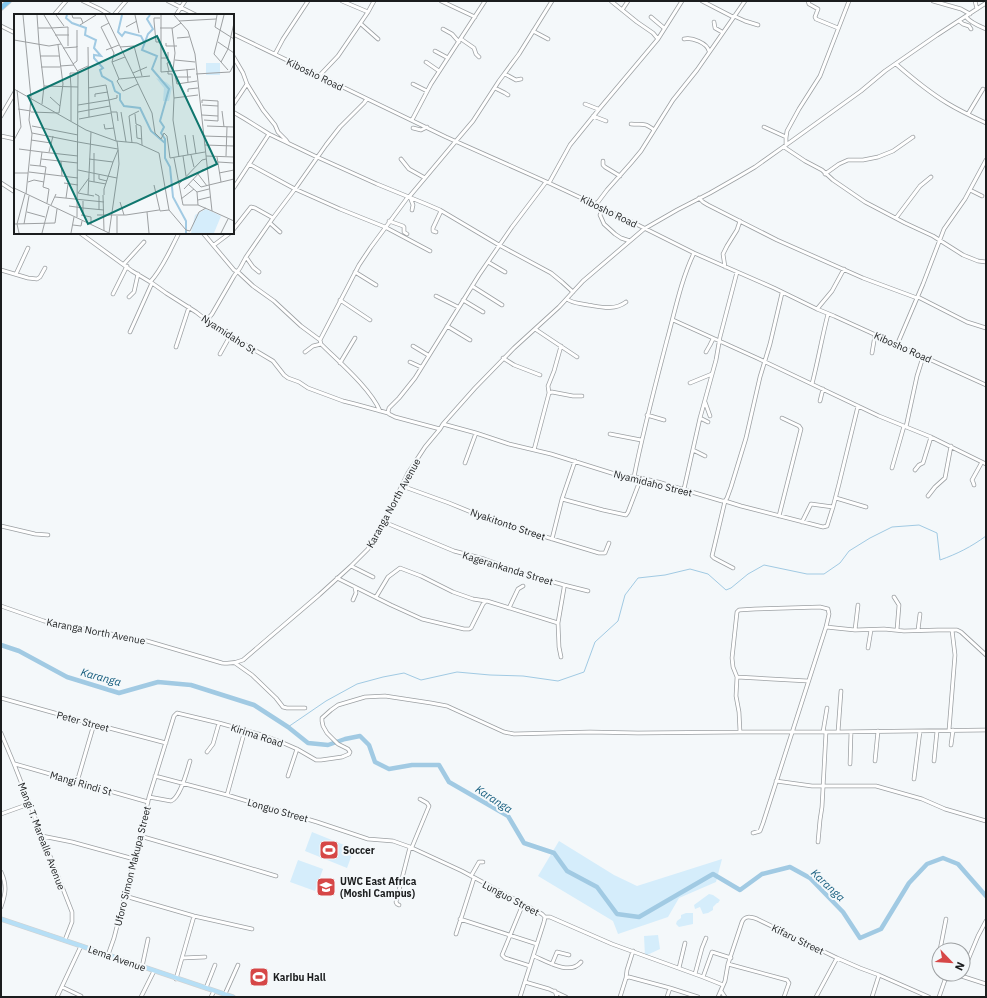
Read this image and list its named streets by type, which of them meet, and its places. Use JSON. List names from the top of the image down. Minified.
{"streets":{"main road":["Lema Avenue"],"street":["Kibosho Road","Nyamidaho St","Nyamidaho Street","Karanga North Avenue","Nyakitonto Street","Kagerankanda Street","Peter Street","Kirima Road","Mangi Rindi St","Longuo Street","Mangi T. Marealle Avenue","Uforo Simon Makupa Street","Lunguo Street","Kifaru Street"]},"crossings":[["Kibosho Road","Karanga North Avenue"],["Nyamidaho St","Karanga North Avenue"],["Nyamidaho Street","Karanga North Avenue"],["Karanga North Avenue","Nyakitonto Street"],["Karanga North Avenue","Kagerankanda Street"],["Peter Street","Kirima Road"],["Peter Street","Uforo Simon Makupa Street"],["Kirima Road","Uforo Simon Makupa Street"],["Mangi Rindi St","Mangi T. Marealle Avenue"],["Mangi Rindi St","Uforo Simon Makupa Street"],["Longuo Street","Uforo Simon Makupa Street"],["Longuo Street","Lunguo Street"],["Mangi T. Marealle Avenue","Lema Avenue"],["Uforo Simon Makupa Street","Lema Avenue"]],"water":["Karanga"],"places":{"sports":["Soccer","Karibu Hall"],"school or university":["UWC East Africa (Moshi Campus)"]},"north":"bottom right"}
